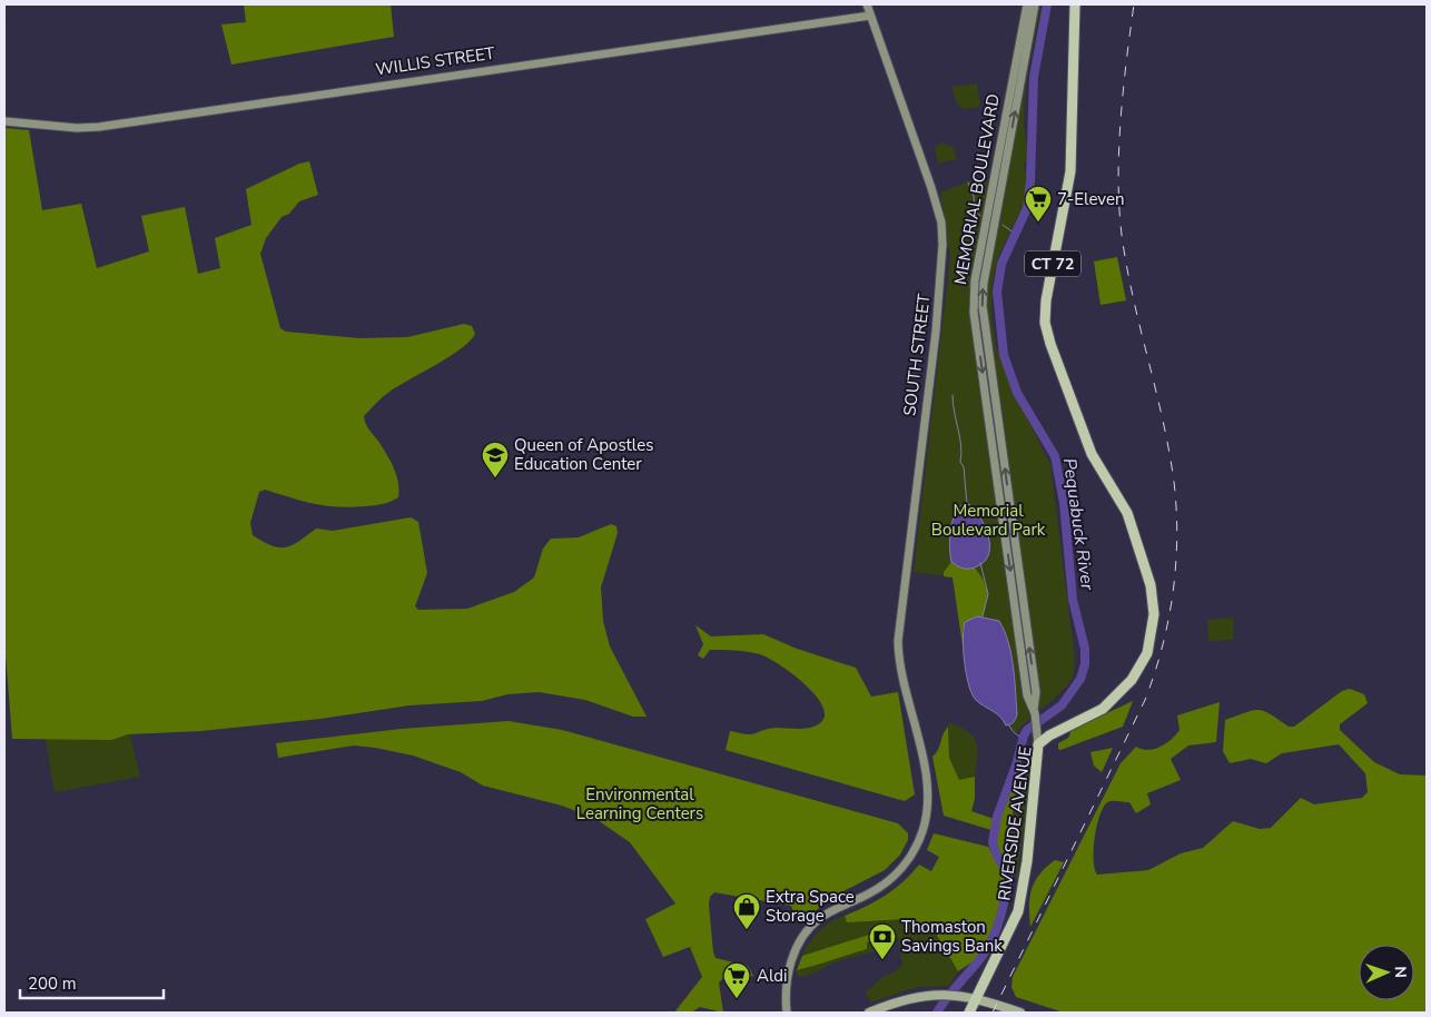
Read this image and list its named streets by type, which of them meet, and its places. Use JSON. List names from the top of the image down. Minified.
{"streets":{"highway":["CT 72","RIVERSIDE AVENUE"],"main road":["WILLIS STREET","MEMORIAL BOULEVARD","SOUTH STREET"]},"crossings":[["WILLIS STREET","SOUTH STREET"],["MEMORIAL BOULEVARD","RIVERSIDE AVENUE"]],"water":["Pequabuck River"],"parks":["Memorial Boulevard Park","Environmental Learning Centers"],"places":{"supermarket":["7-Eleven","Aldi"],"school or university":["Queen of Apostles Education Center"],"shop":["Extra Space Storage"],"bank":["Thomaston Savings Bank"]},"scale_bar":"200 m","north":"right"}
